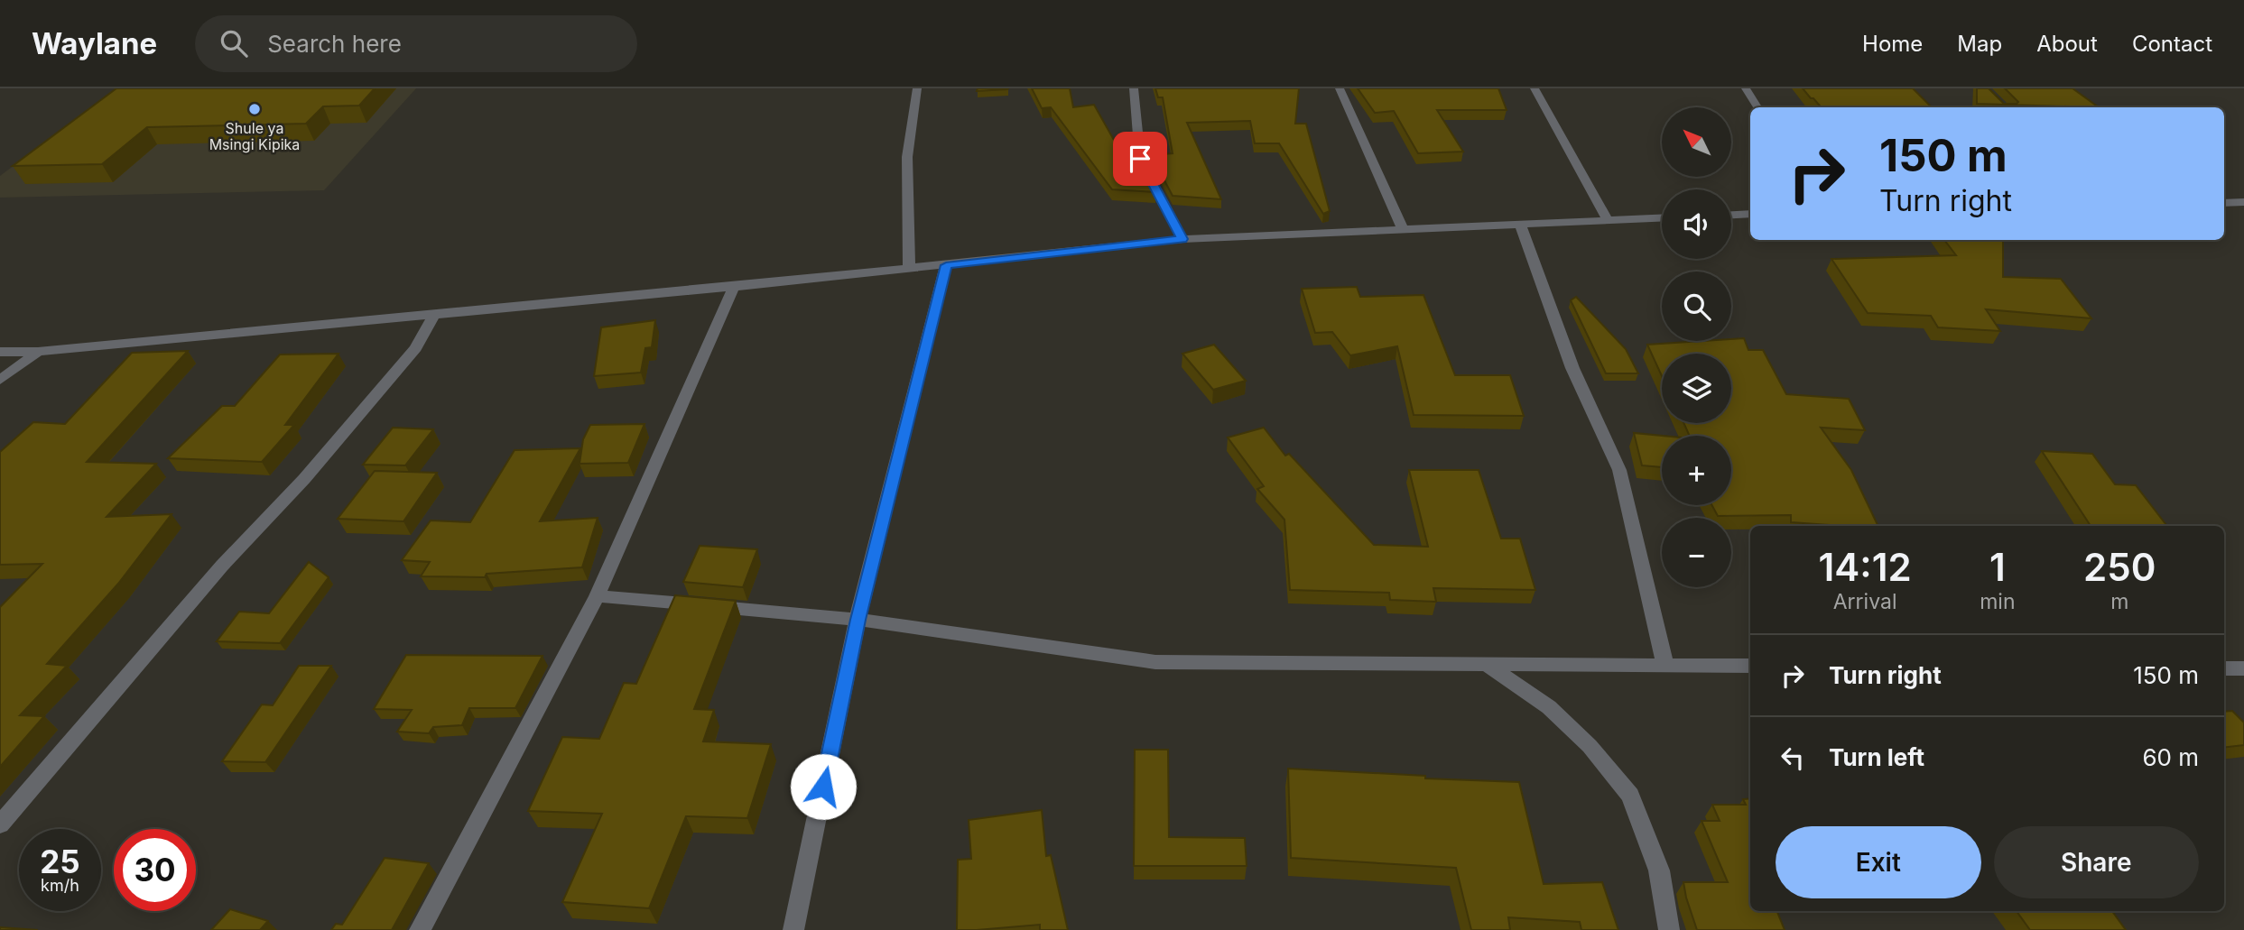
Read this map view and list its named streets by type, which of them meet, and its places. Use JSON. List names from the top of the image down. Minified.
{"places":["Shule ya Msingi Kipika"],"north":"top left","page":{"header":"Waylane","search":"Search here","nav":["Home","Map","About","Contact"],"map_buttons":["+","−"],"turn":["150 m","Turn right"],"eta":["14:12","Arrival","1","min","250","m"],"list":[{"name":"Turn right","value":"150 m"},{"name":"Turn left","value":"60 m"}],"buttons":["Exit","Share"],"speed":"25 km/h","limit":"30"}}
